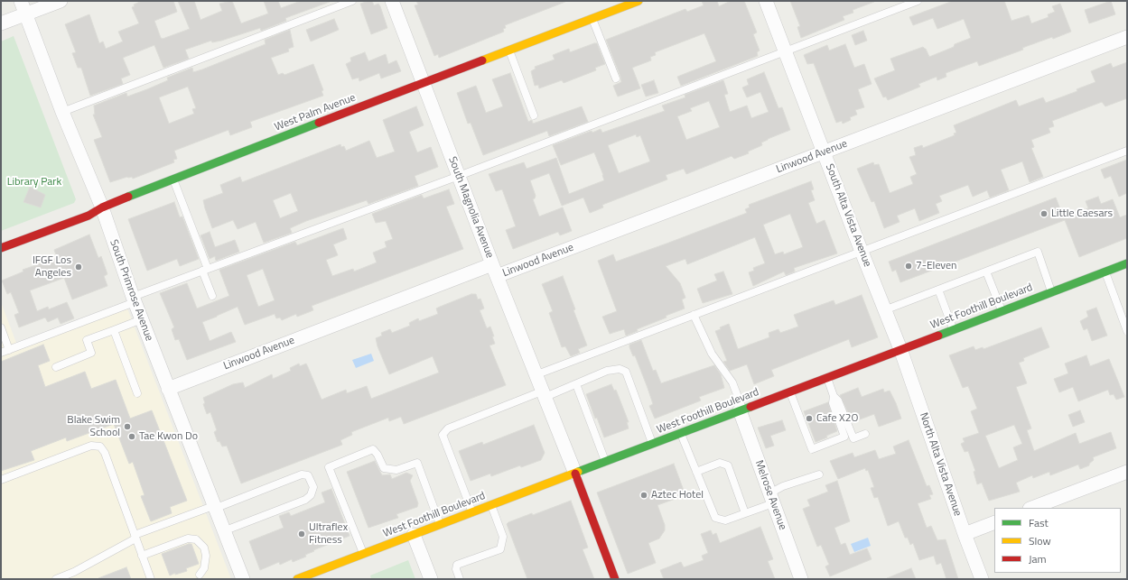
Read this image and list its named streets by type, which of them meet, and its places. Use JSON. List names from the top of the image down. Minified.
{"streets":{"main road":["West Palm Avenue","West Foothill Boulevard"],"street":["Linwood Avenue","South Magnolia Avenue","South Alta Vista Avenue","South Primrose Avenue","North Alta Vista Avenue","Melrose Avenue"]},"crossings":[["West Palm Avenue","South Magnolia Avenue"],["West Palm Avenue","South Primrose Avenue"],["Linwood Avenue","South Magnolia Avenue"],["Linwood Avenue","South Alta Vista Avenue"],["Linwood Avenue","South Primrose Avenue"],["South Magnolia Avenue","West Foothill Boulevard"],["South Alta Vista Avenue","West Foothill Boulevard"],["South Alta Vista Avenue","North Alta Vista Avenue"],["West Foothill Boulevard","North Alta Vista Avenue"],["West Foothill Boulevard","Melrose Avenue"]],"parks":["Library Park"],"places":["Little Caesars","7-Eleven","IFGF Los Angeles","Cafe X2O","Blake Swim School","Tae Kwon Do","Aztec Hotel","Ultraflex Fitness"],"legend":["Fast","Slow","Jam"]}
